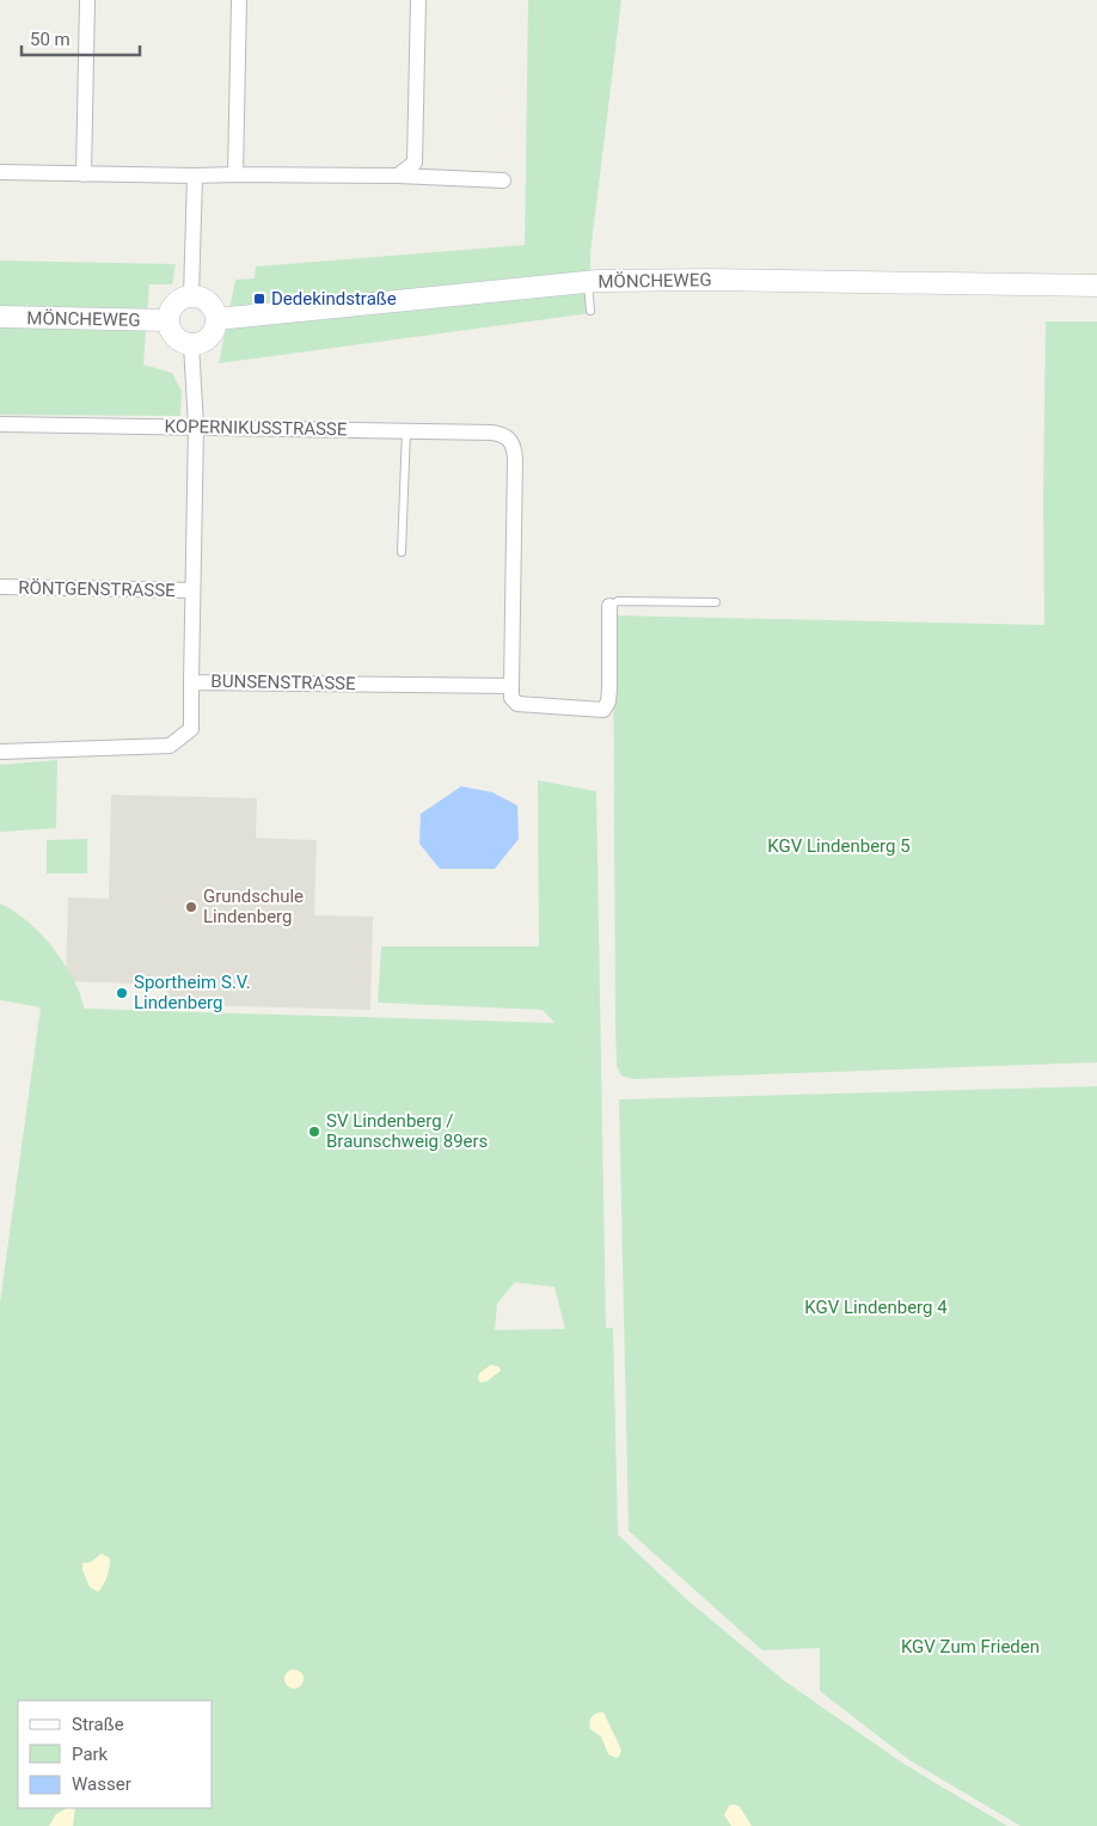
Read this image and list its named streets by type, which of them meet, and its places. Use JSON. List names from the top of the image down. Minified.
{"streets":{"main road":["MÖNCHEWEG"],"street":["KOPERNIKUSSTRASSE","RÖNTGENSTRASSE","BUNSENSTRASSE"]},"crossings":[["KOPERNIKUSSTRASSE","BUNSENSTRASSE"]],"parks":["KGV Lindenberg 5","KGV Lindenberg 4","KGV Zum Frieden"],"places":{"transit":["Dedekindstraße"],"other":["Grundschule Lindenberg","Sportheim S.V. Lindenberg","SV Lindenberg / Braunschweig 89ers"]},"legend":["Straße","Park","Wasser"],"scale_bar":"50 m"}
